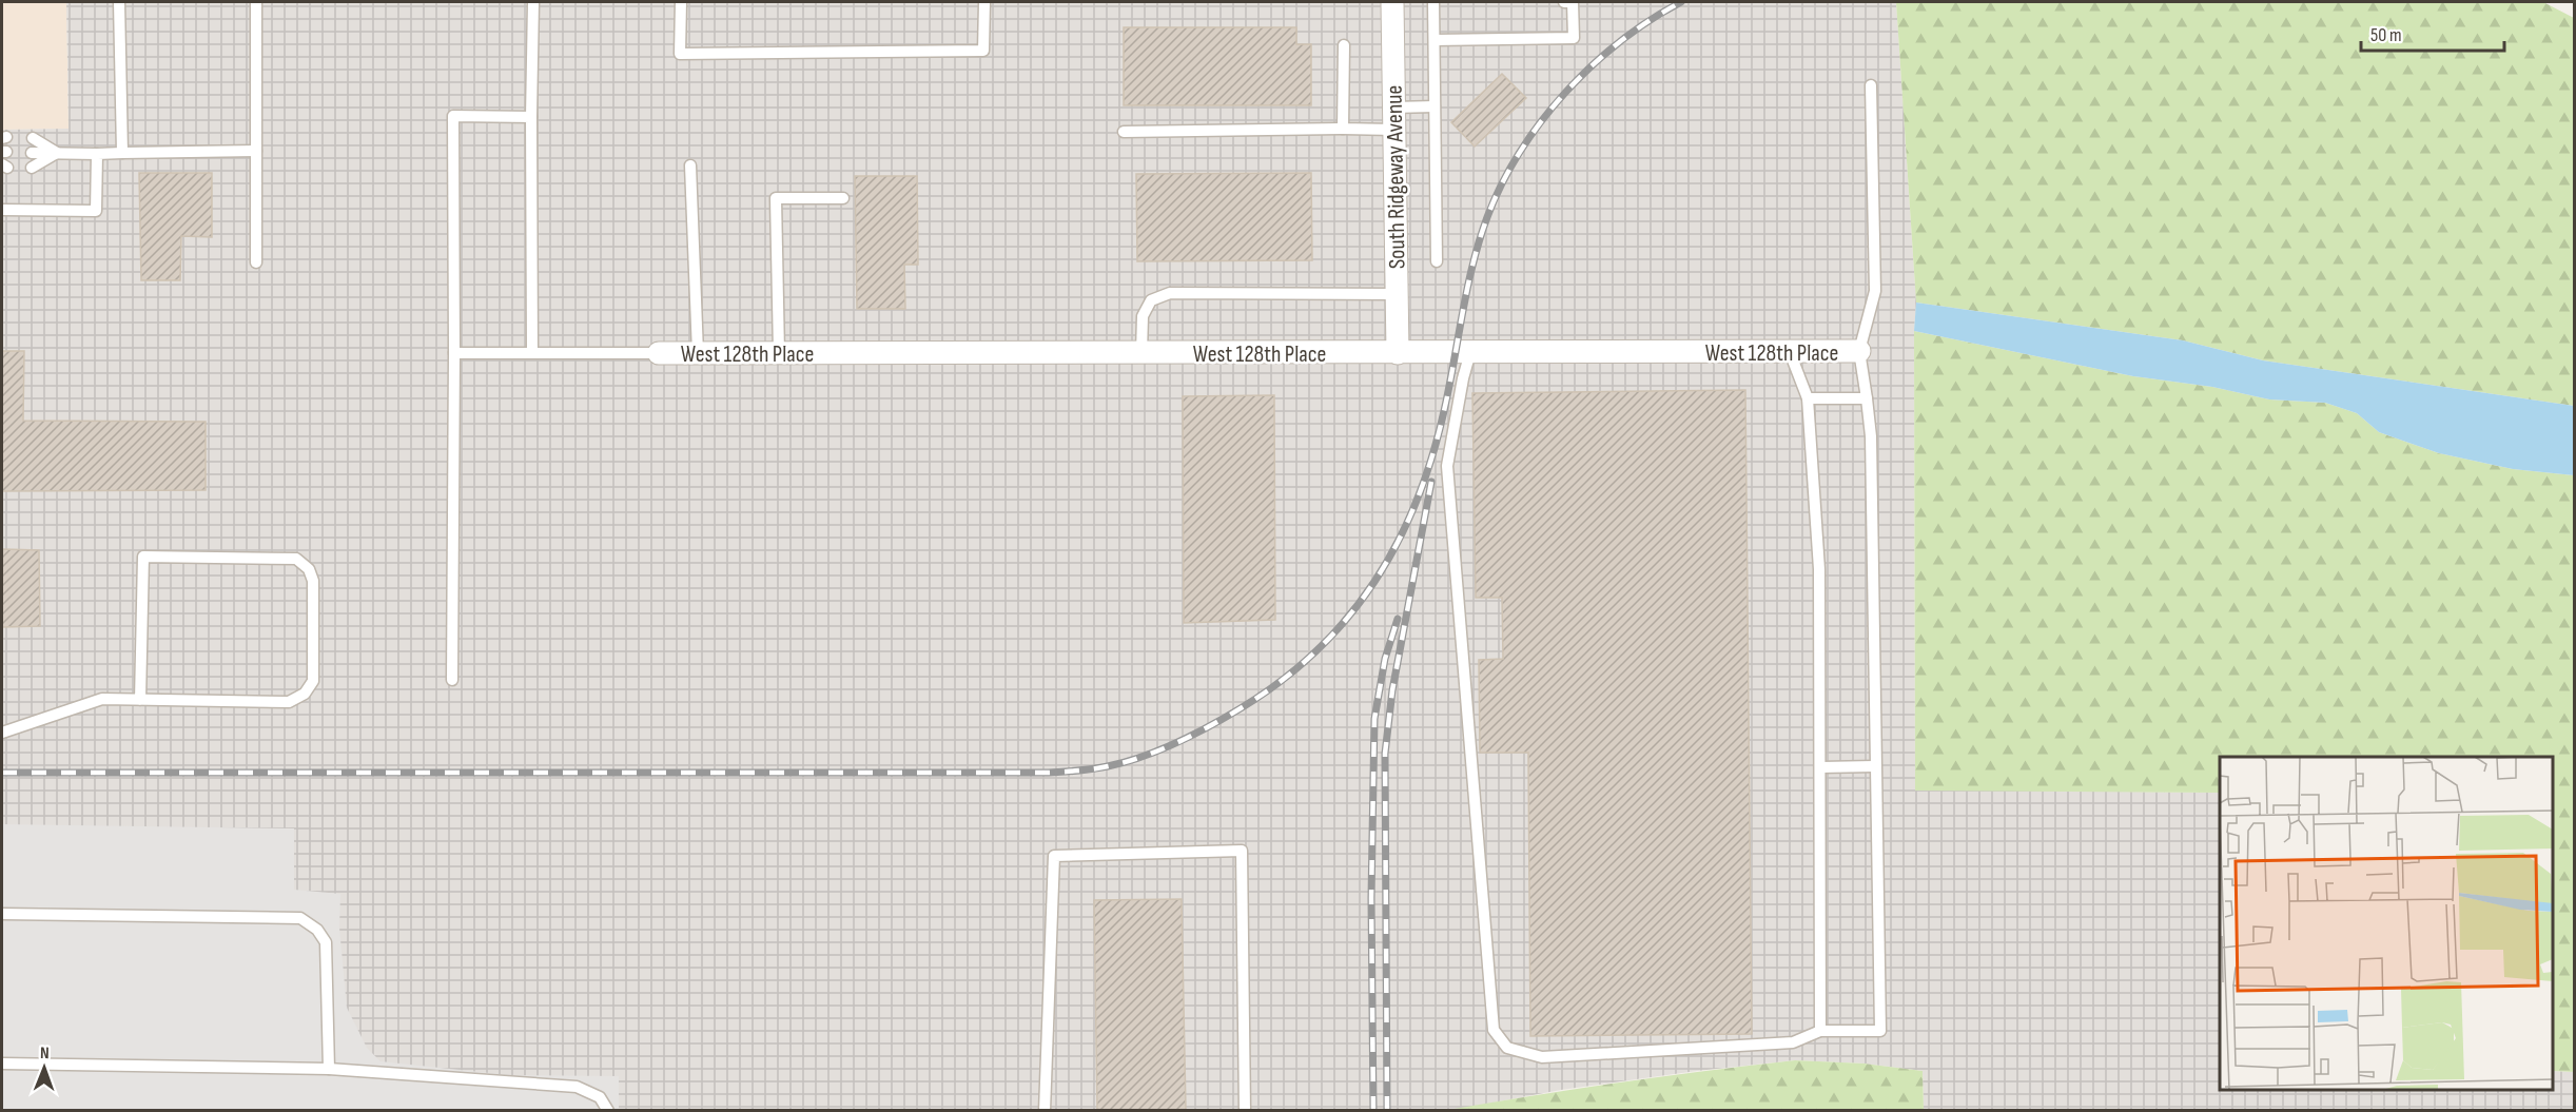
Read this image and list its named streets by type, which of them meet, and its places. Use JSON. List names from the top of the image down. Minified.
{"streets":{"street":["South Ridgeway Avenue","West 128th Place"]},"crossings":[["South Ridgeway Avenue","West 128th Place"]],"scale_bar":"50 m","north":"top"}
